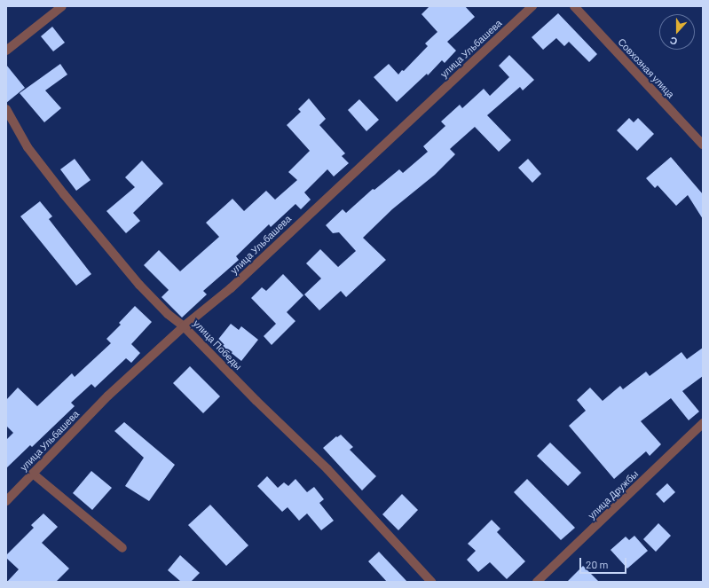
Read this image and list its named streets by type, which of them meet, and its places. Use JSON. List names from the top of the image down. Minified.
{"streets":{"street":["улица Ульбашева","Совхозная улица","улица Победы","улица Дружбы"]},"crossings":[["улица Ульбашева","улица Победы"]],"scale_bar":"20 m","north":"bottom"}
